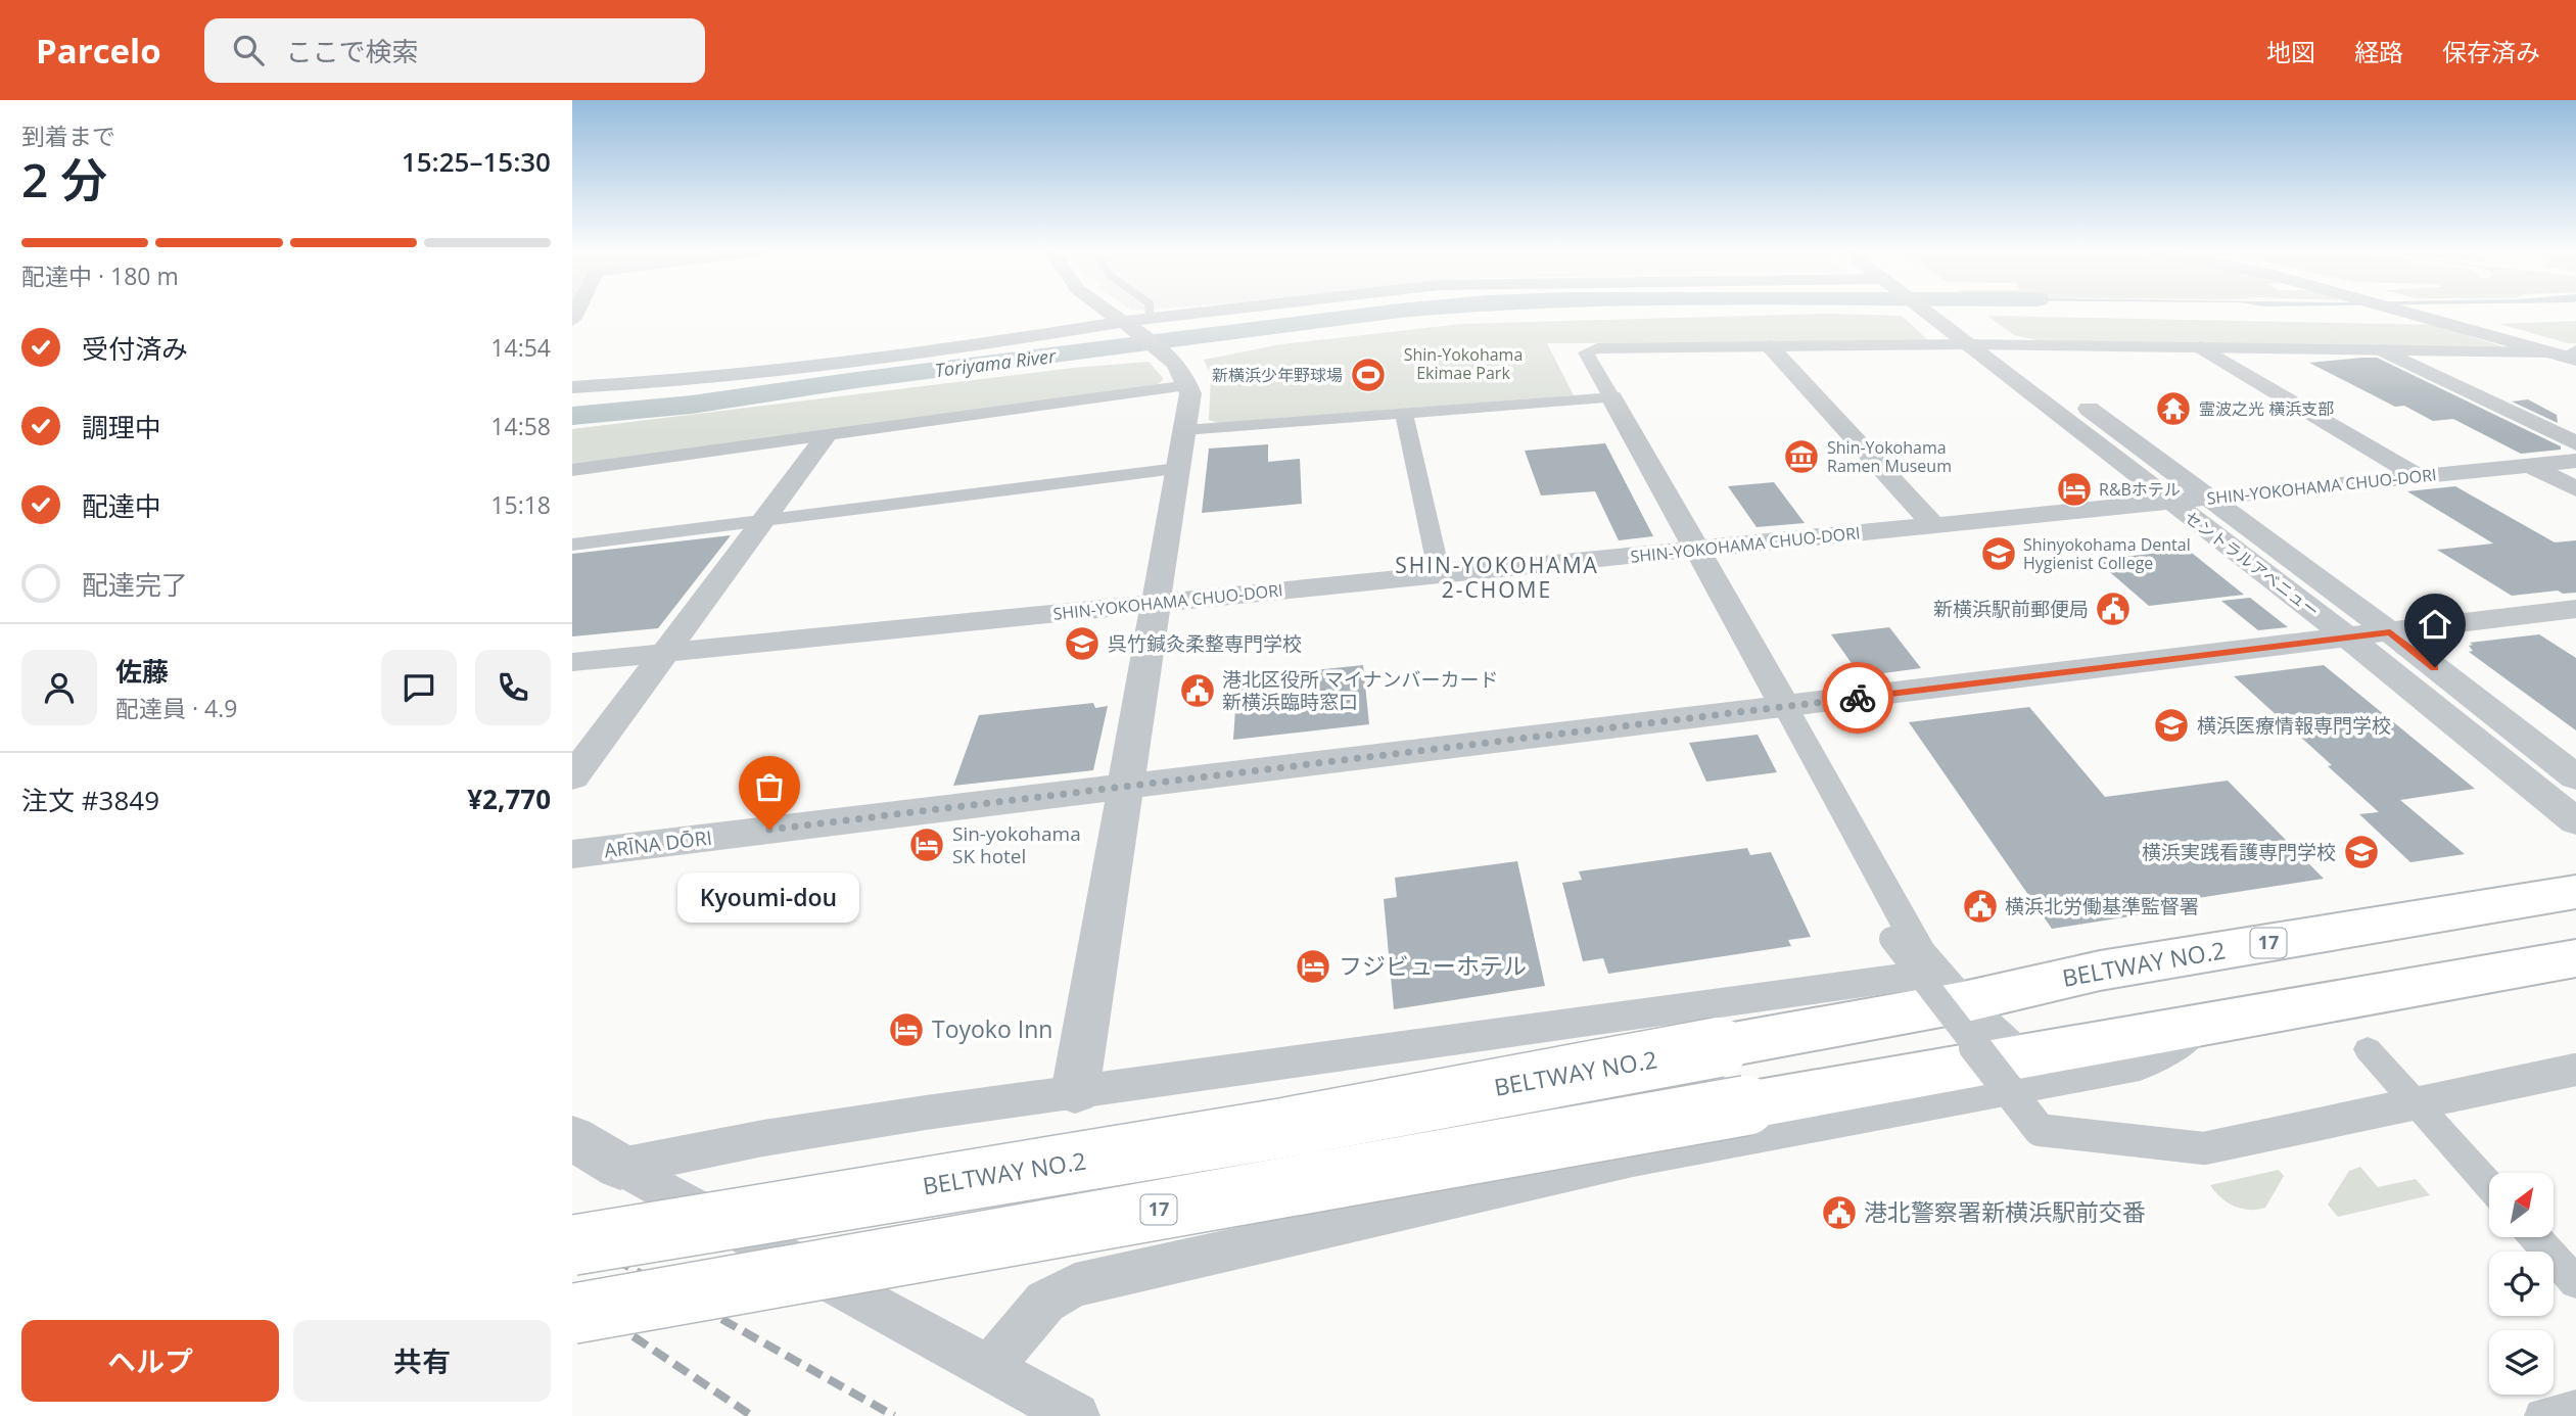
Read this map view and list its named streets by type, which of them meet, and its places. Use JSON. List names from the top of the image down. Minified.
{"streets":{"main road":["17","BELTWAY NO.2"],"street":["SHIN-YOKOHAMA CHUO-DORI","セントラルアベニュー","ARĪNA DŌRI"]},"crossings":[["SHIN-YOKOHAMA CHUO-DORI","セントラルアベニュー"],["セントラルアベニュー","ARĪNA DŌRI"]],"districts":["SHIN-YOKOHAMA 2-CHOME"],"water":["Toriyama River"],"parks":["Shin-Yokohama Ekimae Park"],"places":{"sports":["新横浜少年野球場"],"temple":["霊波之光 横浜支部"],"museum":["Shin-Yokohama Ramen Museum"],"hotel":["R&Bホテル","Sin-yokohama SK hotel","フジビューホテル","Toyoko Inn"],"school or university":["Shinyokohama Dental Hygienist College","呉竹鍼灸柔整専門学校","横浜医療情報専門学校","横浜実践看護専門学校"],"public building":["新横浜駅前郵便局","港北区役所 マイナンバーカード 新横浜臨時窓口","横浜北労働基準監督署","港北警察署新横浜駅前交番"],"other":["Kyoumi-dou"]},"north":"top right","page":{"header":"Parcelo","search":"ここで検索","nav":["地図","経路","保存済み"],"heading":["2 分","到着まで","15:25–15:30"],"panel":["佐藤","配達員 · 4.9","注文 #3849","¥2,770"],"bar":"配達中 · 180 m","list":[["受付済み","14:54"],["調理中","14:58"],["配達中","15:18"],"配達完了"],"bubble":"Kyoumi-dou","buttons":["ヘルプ","共有"]}}
